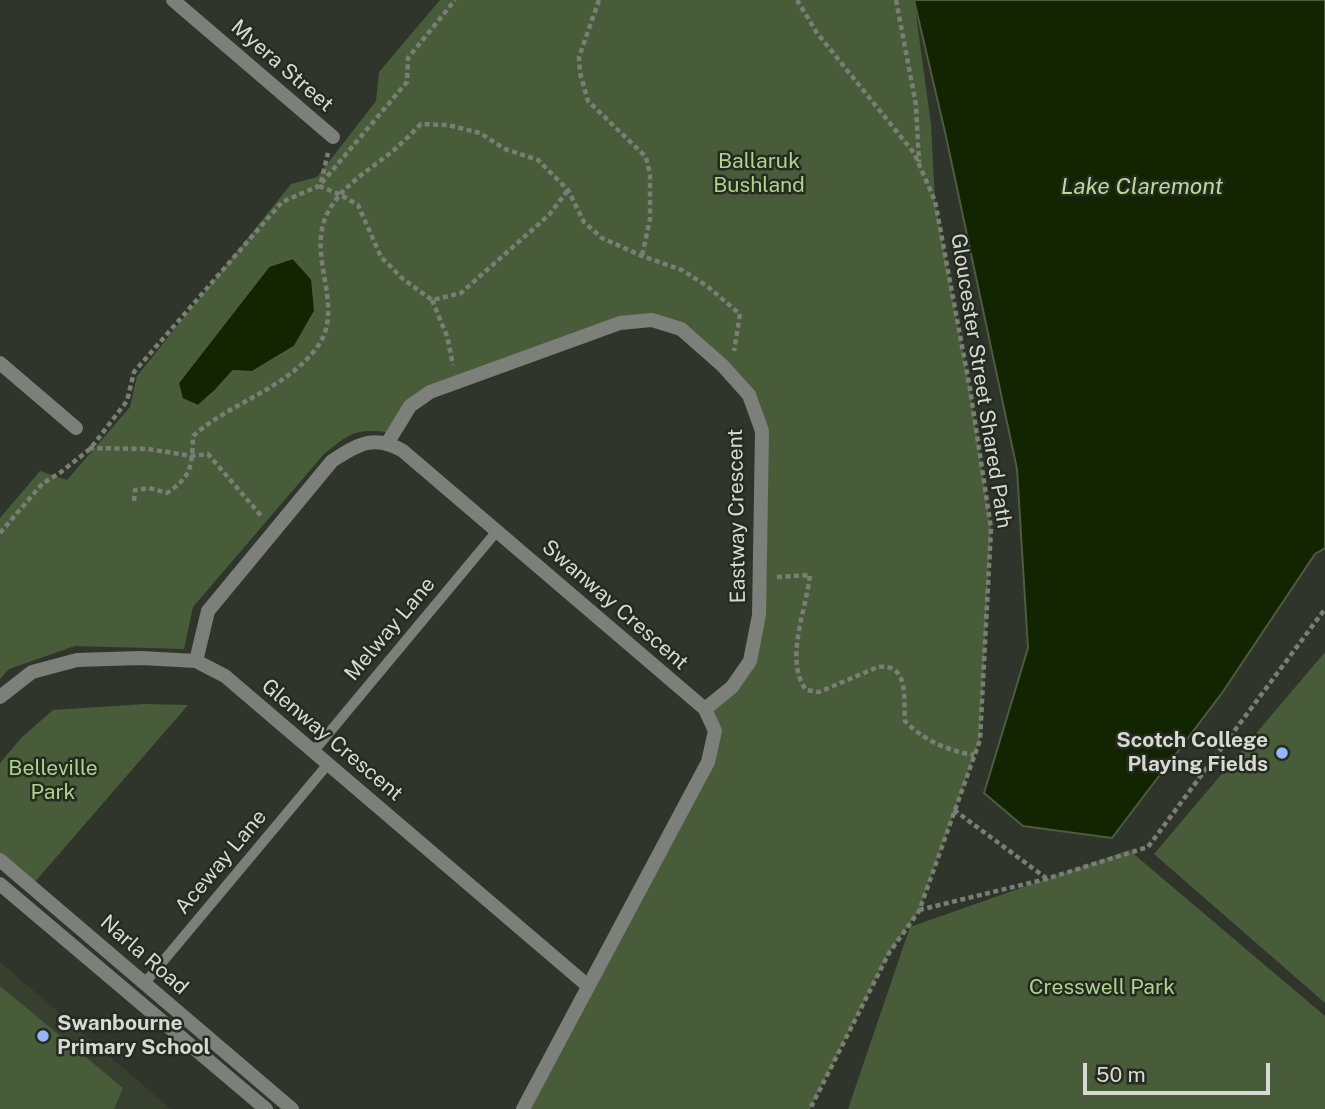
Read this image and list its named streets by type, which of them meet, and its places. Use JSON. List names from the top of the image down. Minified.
{"streets":{"street":["Myera Street","Eastway Crescent","Swanway Crescent","Glenway Crescent","Narla Road"],"lane":["Melway Lane","Aceway Lane"],"path":["Gloucester Street Shared Path"]},"crossings":[["Eastway Crescent","Swanway Crescent"],["Swanway Crescent","Melway Lane"],["Melway Lane","Glenway Crescent"],["Glenway Crescent","Aceway Lane"],["Aceway Lane","Narla Road"]],"water":["Lake Claremont"],"parks":["Ballaruk Bushland","Belleville Park","Cresswell Park"],"places":["Scotch College Playing Fields","Swanbourne Primary School"],"scale_bar":"50 m"}
